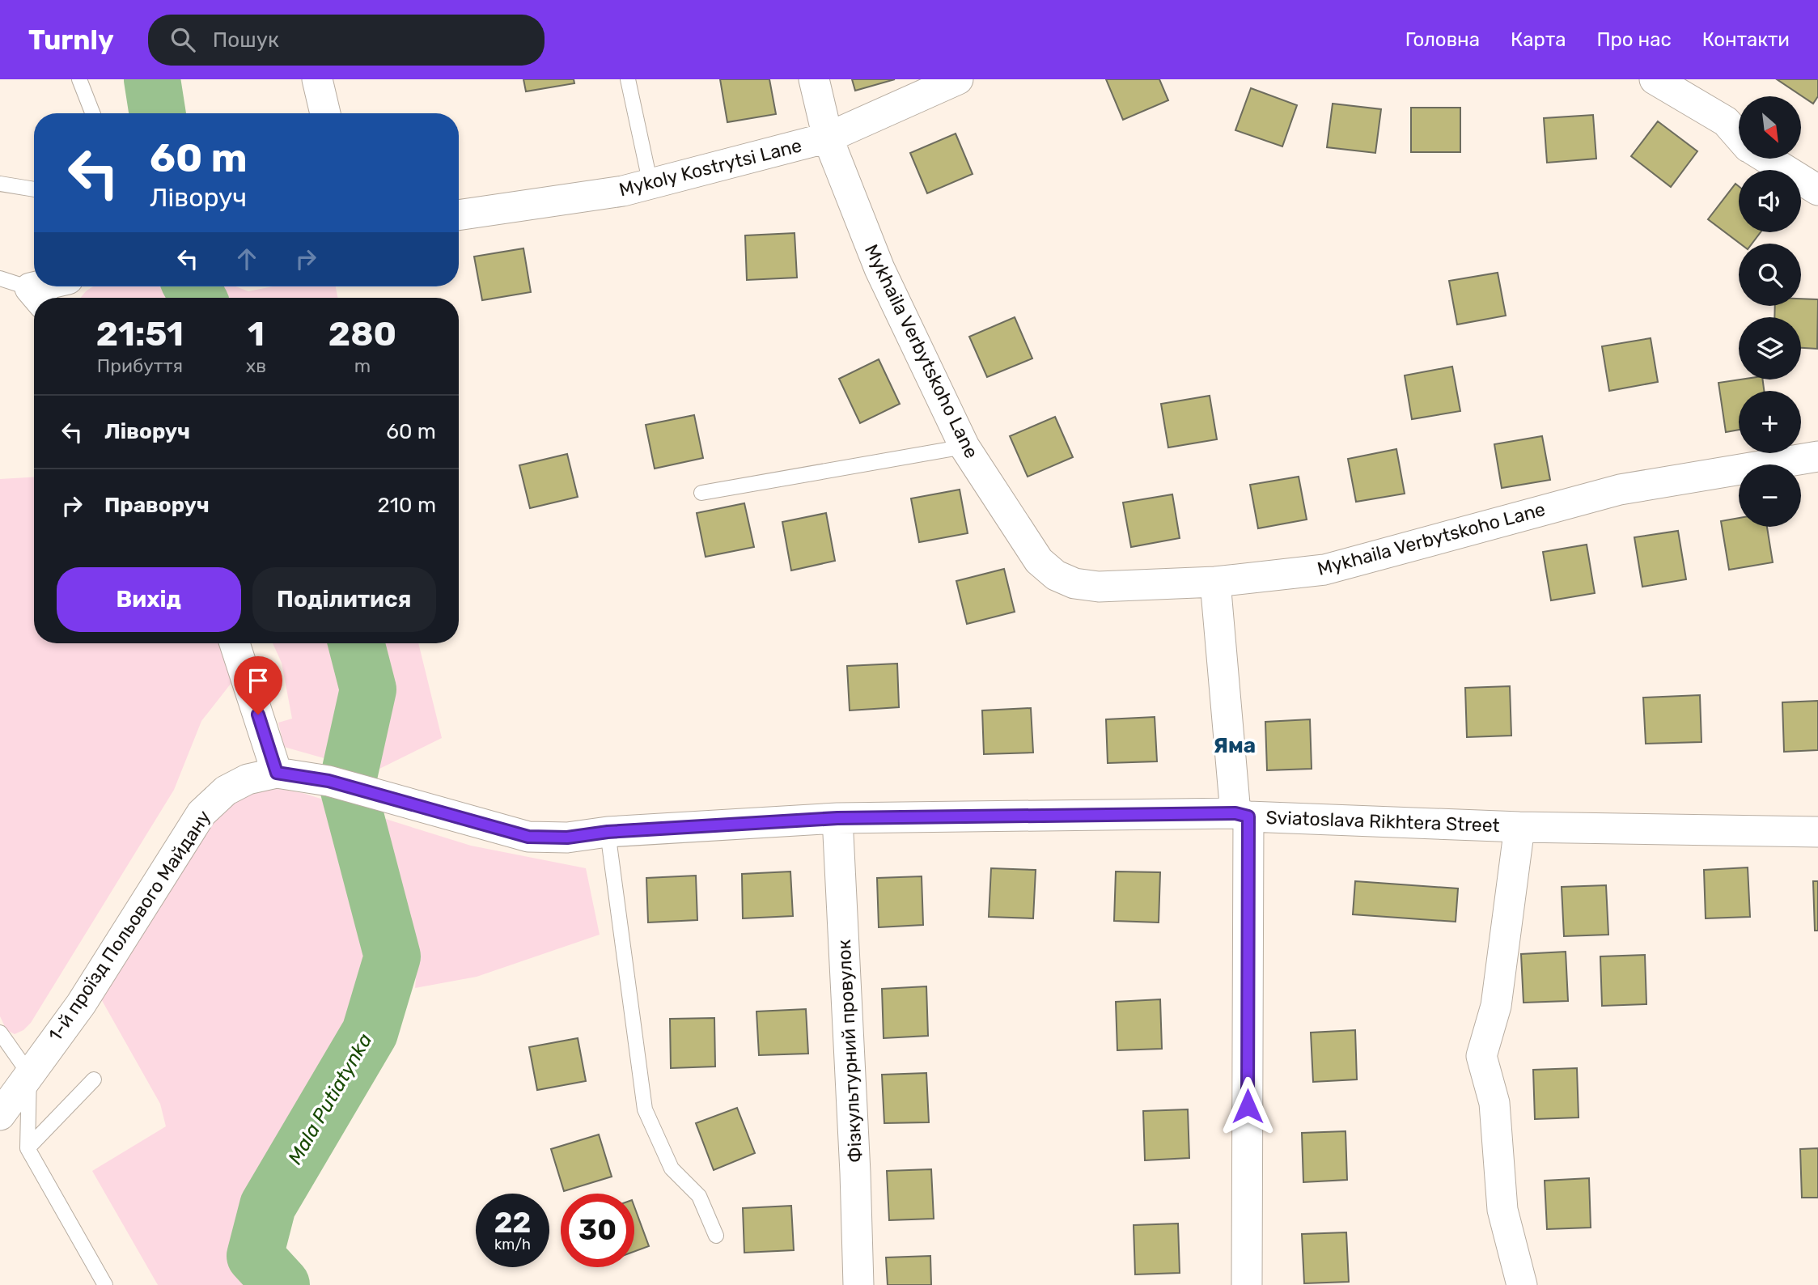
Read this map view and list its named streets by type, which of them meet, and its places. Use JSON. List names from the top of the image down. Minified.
{"streets":{"street":["Mykoly Kostrytsi Lane","Mykhaila Verbytskoho Lane","Sviatoslava Rikhtera Street","1-й проїзд Польового Майдану","Фізкультурний провулок"]},"crossings":[["Mykoly Kostrytsi Lane","Mykhaila Verbytskoho Lane"],["Sviatoslava Rikhtera Street","1-й проїзд Польового Майдану"],["Sviatoslava Rikhtera Street","Фізкультурний провулок"]],"districts":["Яма"],"water":["Mala Putiatynka"],"north":"bottom right","page":{"header":"Turnly","search":"Пошук","nav":["Головна","Карта","Про нас","Контакти"],"map_buttons":["+","−"],"turn":["60 m","Ліворуч"],"eta":["21:51","Прибуття","1","хв","280","m"],"list":[{"name":"Ліворуч","value":"60 m"},{"name":"Праворуч","value":"210 m"}],"buttons":["Вихід","Поділитися"],"speed":"22 km/h","limit":"30"}}
